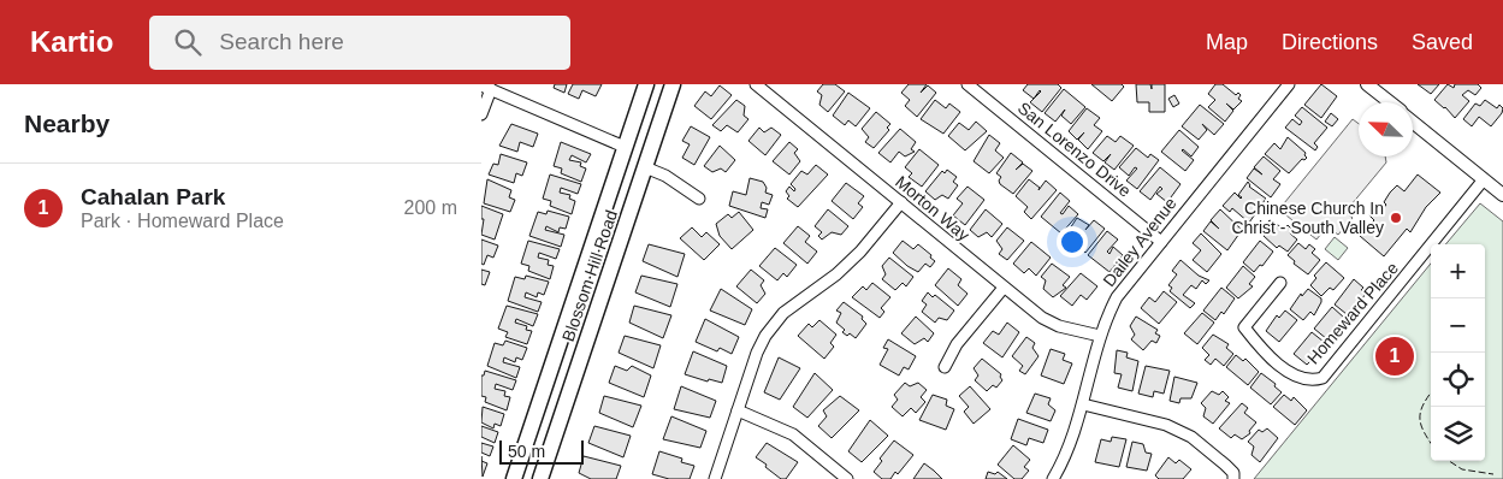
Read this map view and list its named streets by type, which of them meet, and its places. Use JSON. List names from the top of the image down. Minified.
{"streets":{"main road":["Blossom Hill Road"],"street":["San Lorenzo Drive","Morton Way","Dailey Avenue","Homeward Place"]},"crossings":[["San Lorenzo Drive","Dailey Avenue"],["Morton Way","Dailey Avenue"]],"places":["Chinese Church In Christ - South Valley"],"scale_bar":"50 m","north":"top left","page":{"header":"Kartio","search":"Search here","nav":["Map","Directions","Saved"],"heading":"Nearby","list":[{"mark":"1","name":"Cahalan Park","note":"Park · Homeward Place","value":"200 m"}],"map_buttons":["+","−"],"pins":"1","scale":"50 m"}}
